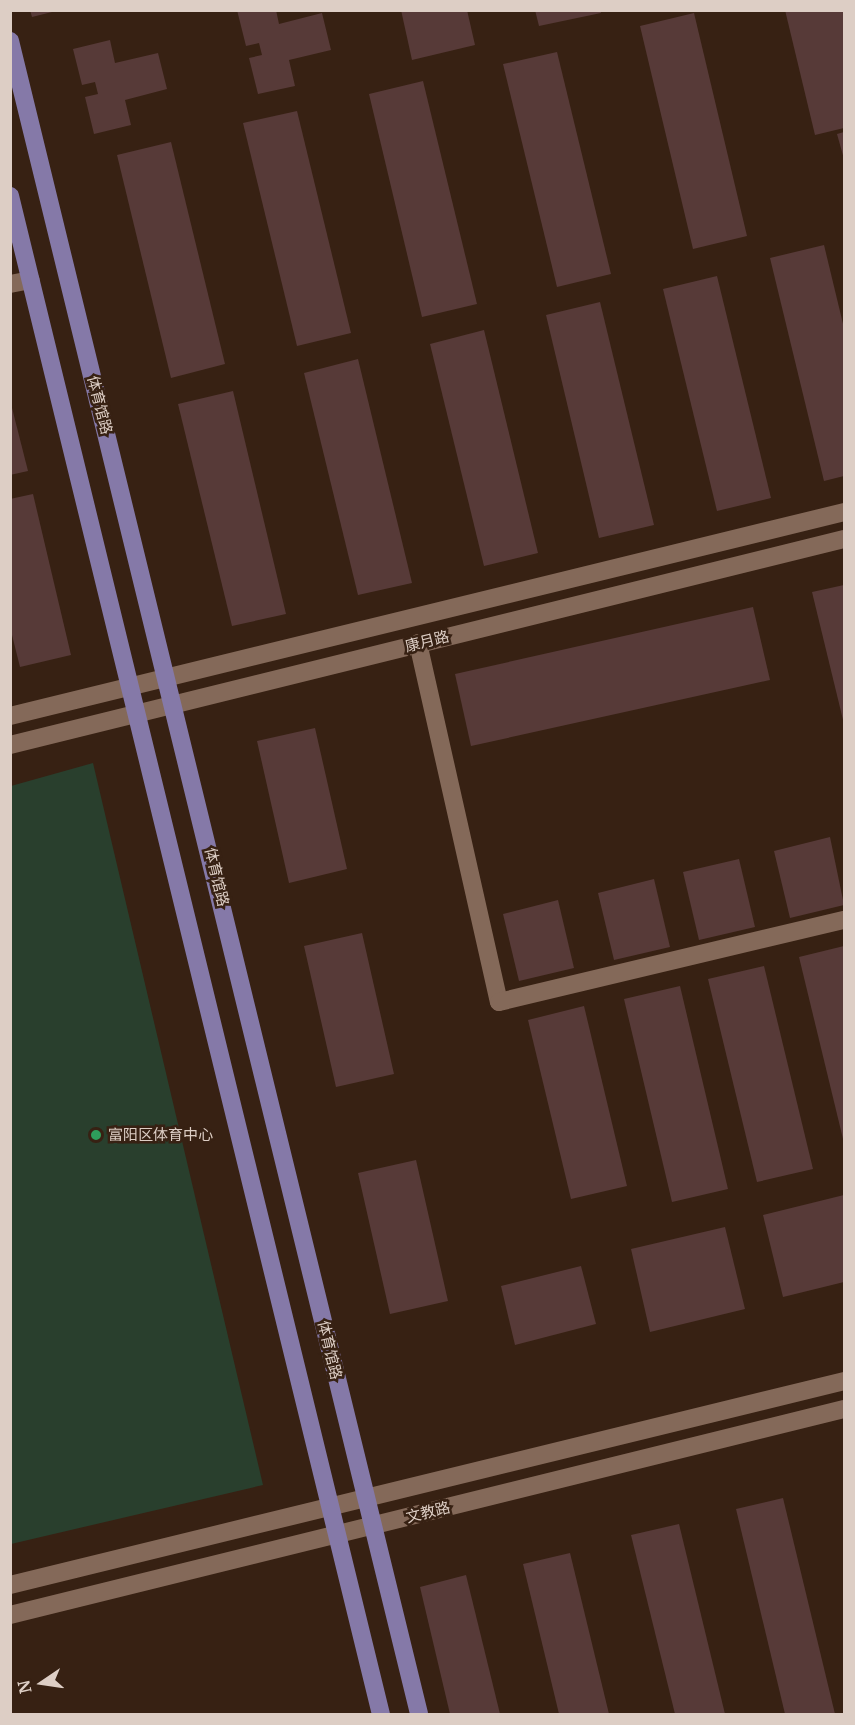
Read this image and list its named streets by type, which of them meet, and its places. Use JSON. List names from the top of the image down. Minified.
{"streets":{"main road":["体育馆路"],"street":["康月路","文教路"]},"crossings":[["体育馆路","康月路"],["体育馆路","文教路"]],"places":["富阳区体育中心"],"north":"left"}
